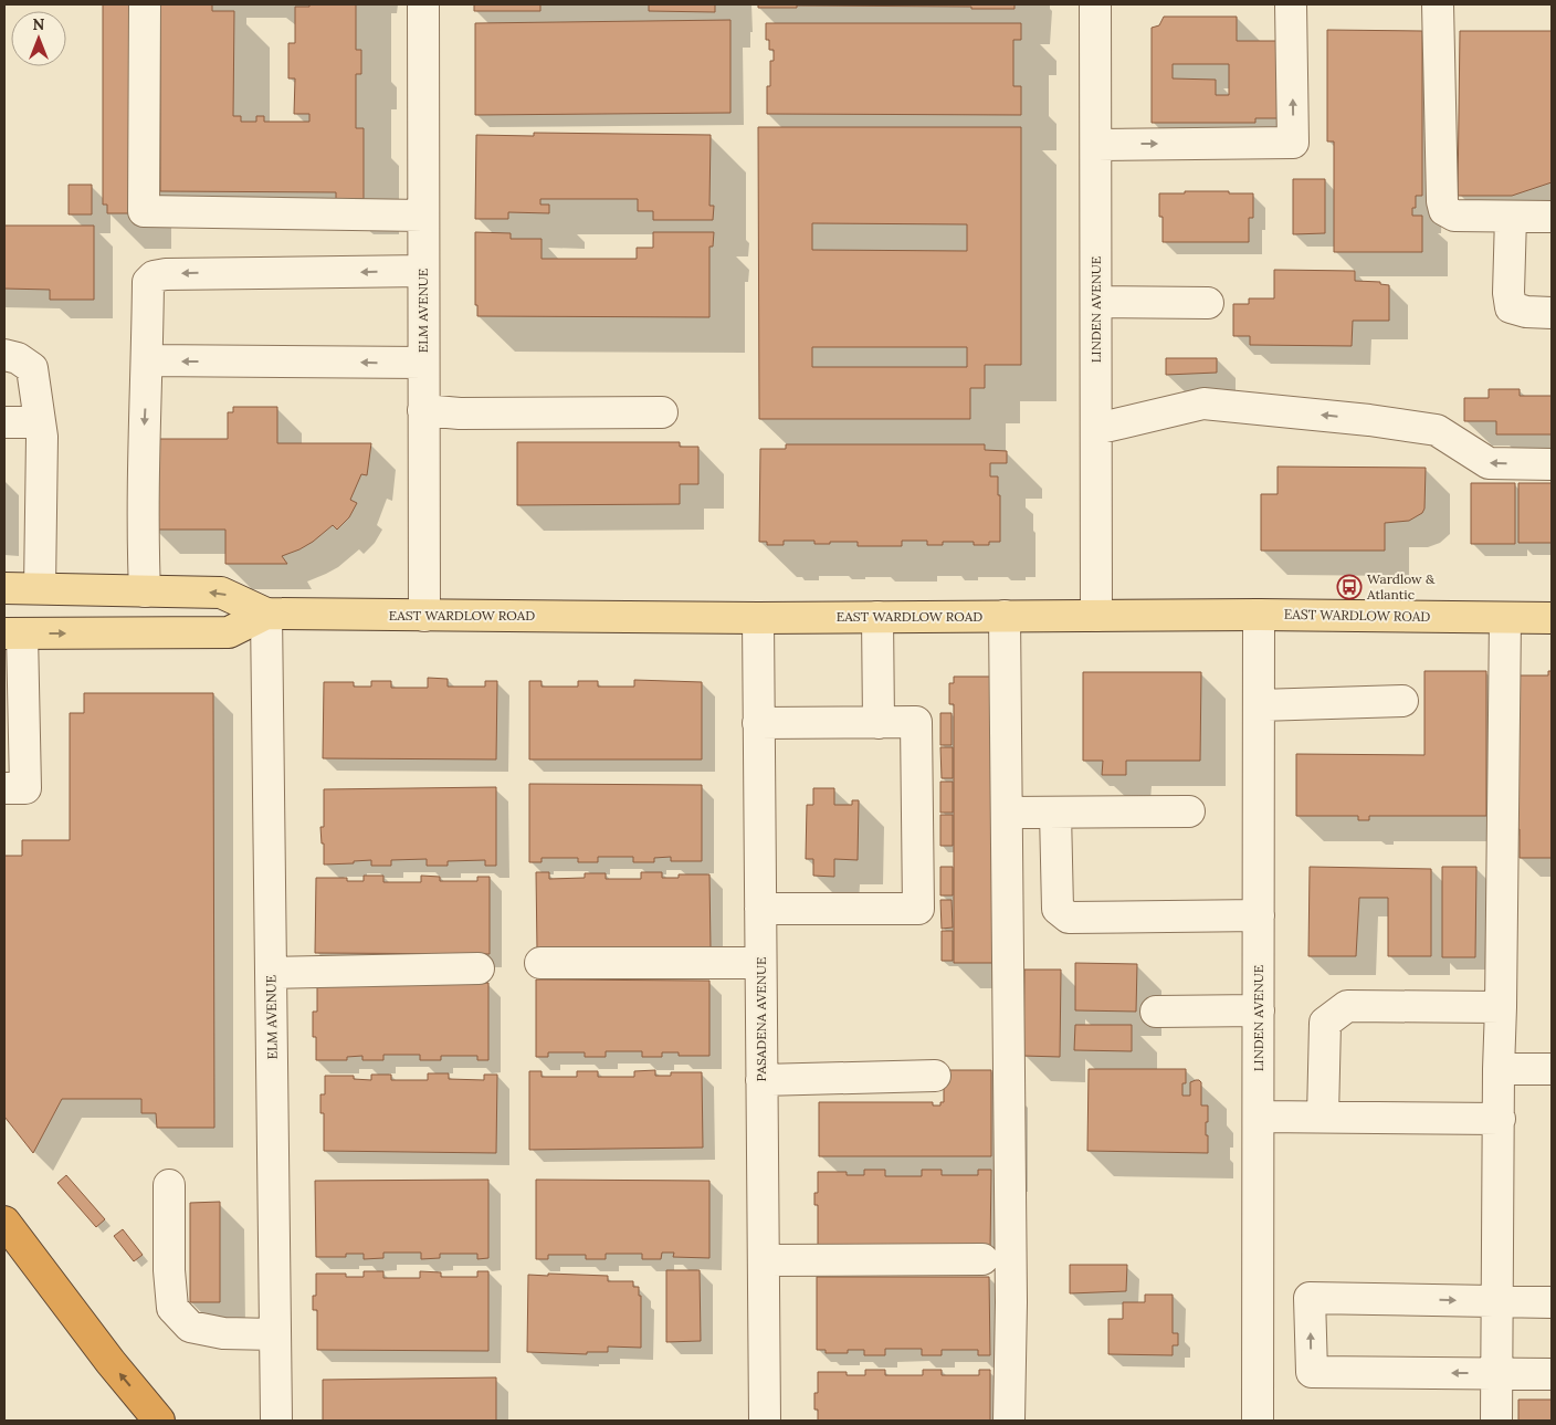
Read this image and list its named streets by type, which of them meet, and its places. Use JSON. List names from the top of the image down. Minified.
{"streets":{"main road":["EAST WARDLOW ROAD"],"street":["LINDEN AVENUE","ELM AVENUE","PASADENA AVENUE"]},"crossings":[["LINDEN AVENUE","EAST WARDLOW ROAD"],["ELM AVENUE","EAST WARDLOW ROAD"],["EAST WARDLOW ROAD","PASADENA AVENUE"]],"places":{"bus stop":["Wardlow & Atlantic"]},"north":"top"}
